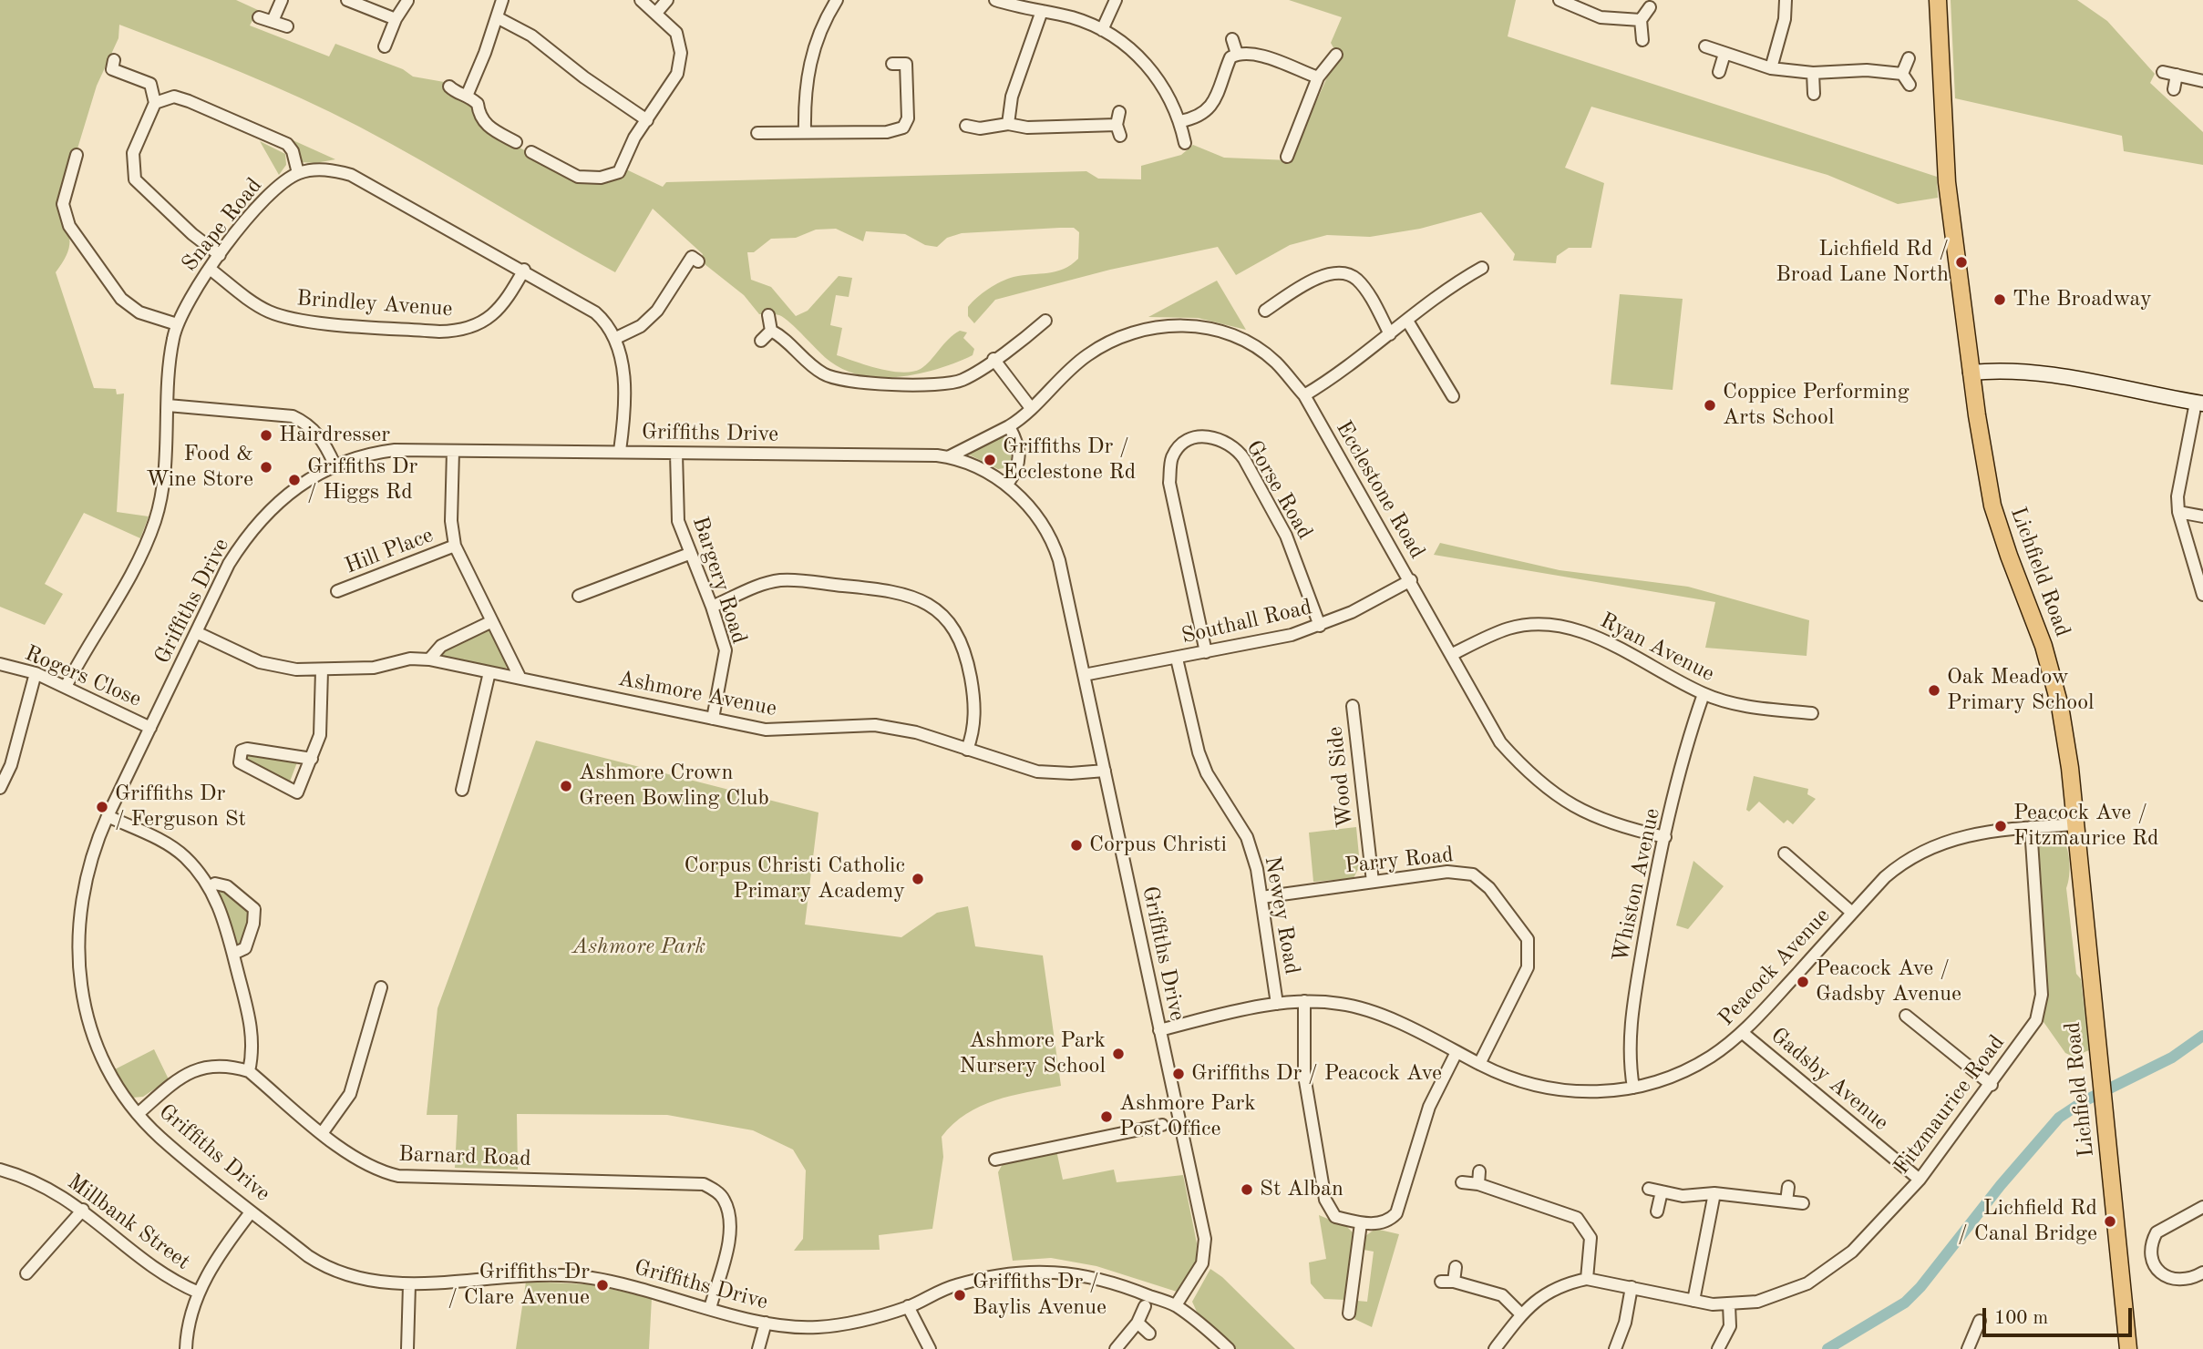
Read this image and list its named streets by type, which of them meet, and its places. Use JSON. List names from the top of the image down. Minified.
{"streets":{"main road":["Lichfield Road"],"street":["Snape Road","Brindley Avenue","Griffiths Drive","Gorse Road","Ecclestone Road","Hill Place","Bargery Road","Southall Road","Ryan Avenue","Rogers Close","Ashmore Avenue","Wood Side","Parry Road","Whiston Avenue","Newey Road","Peacock Avenue","Gadsby Avenue","Fitzmaurice Road","Barnard Road","Millbank Street"]},"crossings":[["Snape Road","Brindley Avenue"],["Snape Road","Griffiths Drive"],["Snape Road","Rogers Close"],["Griffiths Drive","Ecclestone Road"],["Griffiths Drive","Bargery Road"],["Griffiths Drive","Southall Road"],["Griffiths Drive","Rogers Close"],["Griffiths Drive","Ashmore Avenue"],["Griffiths Drive","Peacock Avenue"],["Griffiths Drive","Barnard Road"],["Gorse Road","Southall Road"],["Ecclestone Road","Southall Road"],["Ecclestone Road","Ryan Avenue"],["Ecclestone Road","Whiston Avenue"],["Lichfield Road","Peacock Avenue"],["Bargery Road","Ashmore Avenue"],["Southall Road","Newey Road"],["Ryan Avenue","Whiston Avenue"],["Wood Side","Parry Road"],["Parry Road","Newey Road"],["Parry Road","Peacock Avenue"],["Whiston Avenue","Peacock Avenue"],["Newey Road","Peacock Avenue"],["Peacock Avenue","Gadsby Avenue"],["Peacock Avenue","Fitzmaurice Road"],["Gadsby Avenue","Fitzmaurice Road"]],"parks":["Ashmore Park"],"places":["Lichfield Rd / Broad Lane North","The Broadway","Coppice Performing Arts School","Hairdresser","Griffiths Dr / Ecclestone Rd","Food & Wine Store","Griffiths Dr / Higgs Rd","Oak Meadow Primary School","Ashmore Crown Green Bowling Club","Griffiths Dr / Ferguson St","Peacock Ave / Fitzmaurice Rd","Corpus Christi","Corpus Christi Catholic Primary Academy","Peacock Ave / Gadsby Avenue","Ashmore Park Nursery School","Griffiths Dr / Peacock Ave","Ashmore Park Post Office","St Alban","Lichfield Rd / Canal Bridge","Griffiths Dr / Clare Avenue","Griffiths Dr / Baylis Avenue"],"scale_bar":"100 m"}
